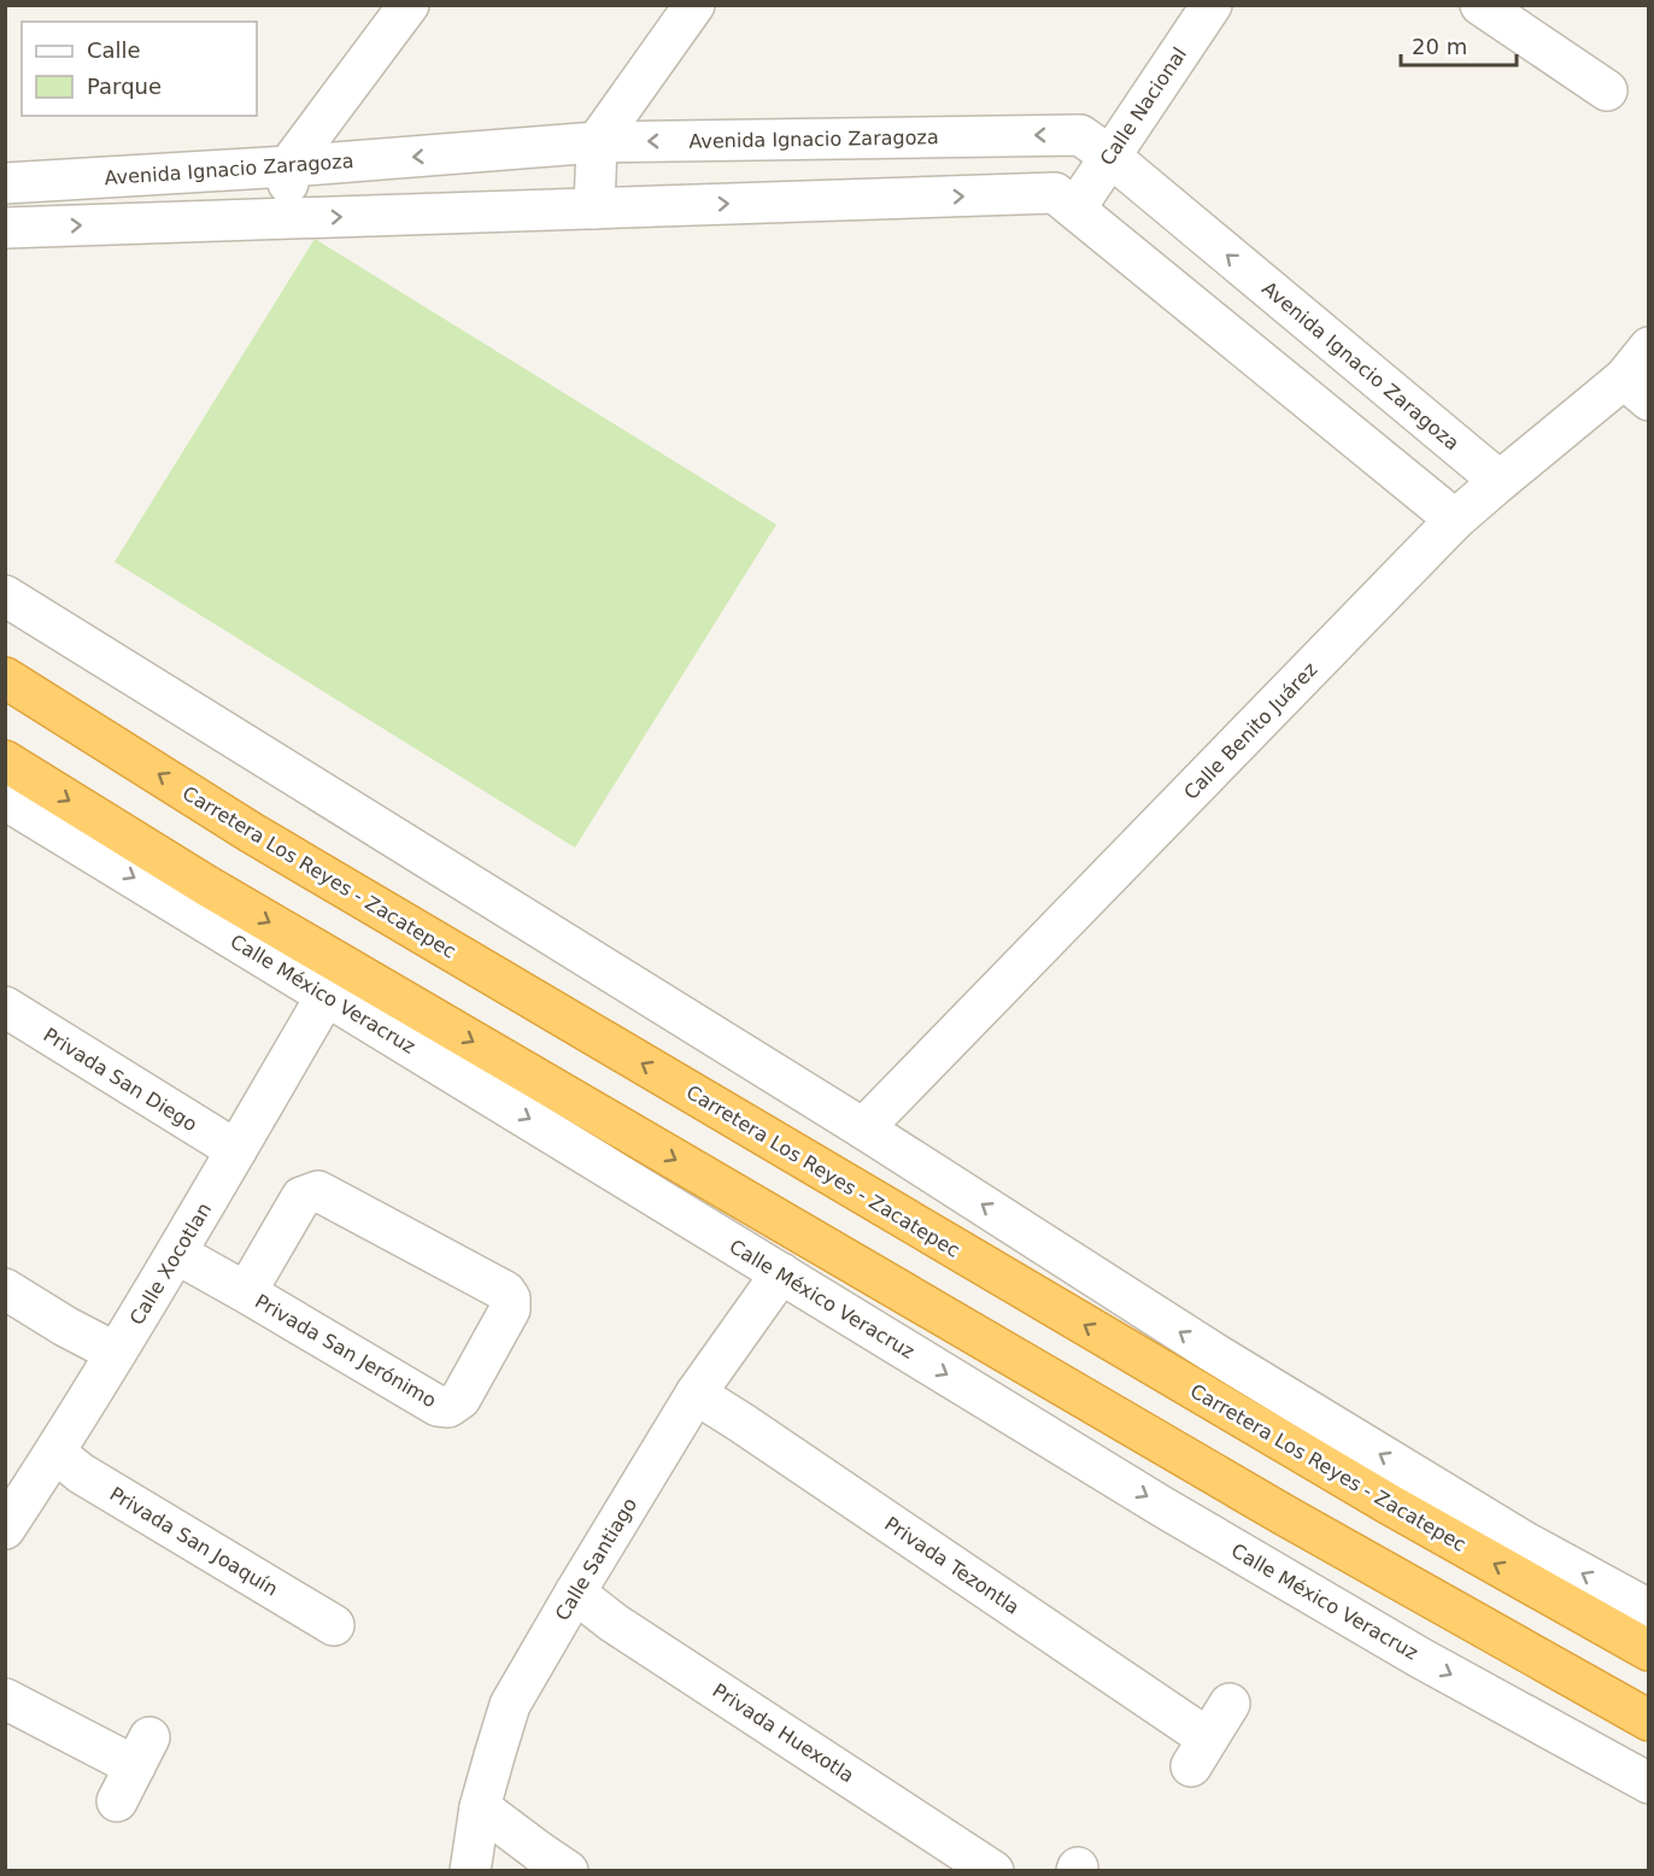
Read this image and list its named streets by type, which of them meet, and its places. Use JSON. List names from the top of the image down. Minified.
{"streets":{"highway":["Carretera Los Reyes - Zacatepec"],"street":["Calle Nacional","Avenida Ignacio Zaragoza","Calle Benito Juárez","Calle México Veracruz","Privada San Diego","Calle Xocotlan","Privada San Jerónimo","Privada San Joaquín","Calle Santiago","Privada Tezontla","Privada Huexotla"]},"crossings":[["Calle Nacional","Avenida Ignacio Zaragoza"],["Avenida Ignacio Zaragoza","Calle Benito Juárez"],["Calle México Veracruz","Calle Xocotlan"],["Calle México Veracruz","Calle Santiago"],["Privada San Diego","Calle Xocotlan"],["Calle Xocotlan","Privada San Jerónimo"],["Calle Xocotlan","Privada San Joaquín"],["Calle Santiago","Privada Tezontla"],["Calle Santiago","Privada Huexotla"]],"legend":["Calle","Parque"],"scale_bar":"20 m"}
